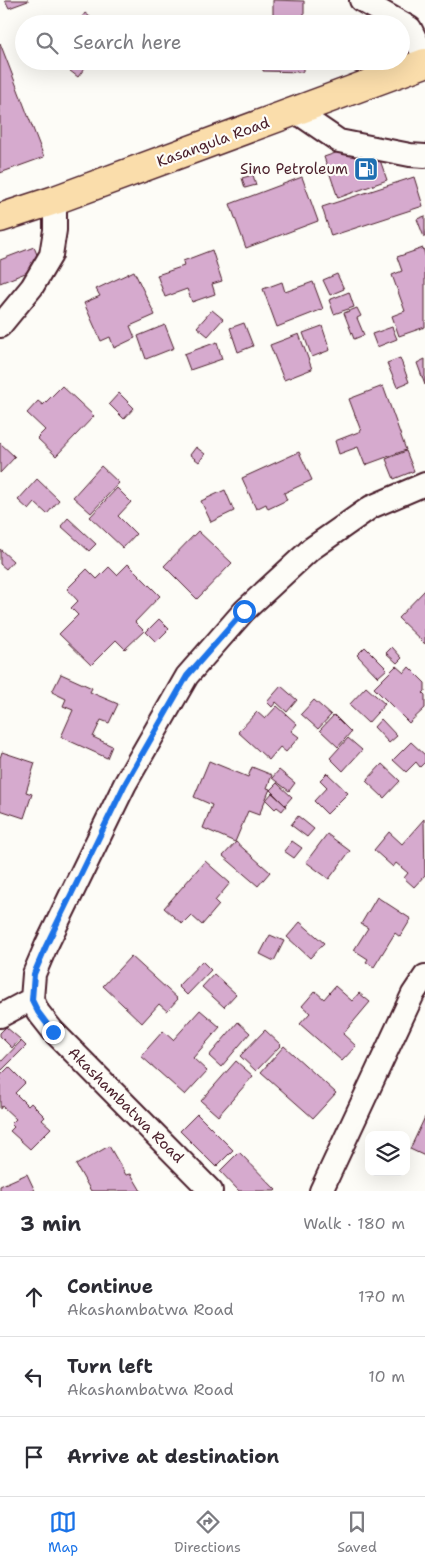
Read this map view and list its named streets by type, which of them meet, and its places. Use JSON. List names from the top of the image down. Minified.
{"streets":{"main road":["Kasangula Road"],"street":["Akashambatwa Road"]},"places":{"fuel station":["Sino Petroleum"]},"page":{"search":"Search here","heading":["3 min","Walk · 180 m"],"list":[["Continue","Akashambatwa Road","170 m"],["Turn left","Akashambatwa Road","10 m"],"Arrive at destination"],"nav":["Map","Directions","Saved"]}}
